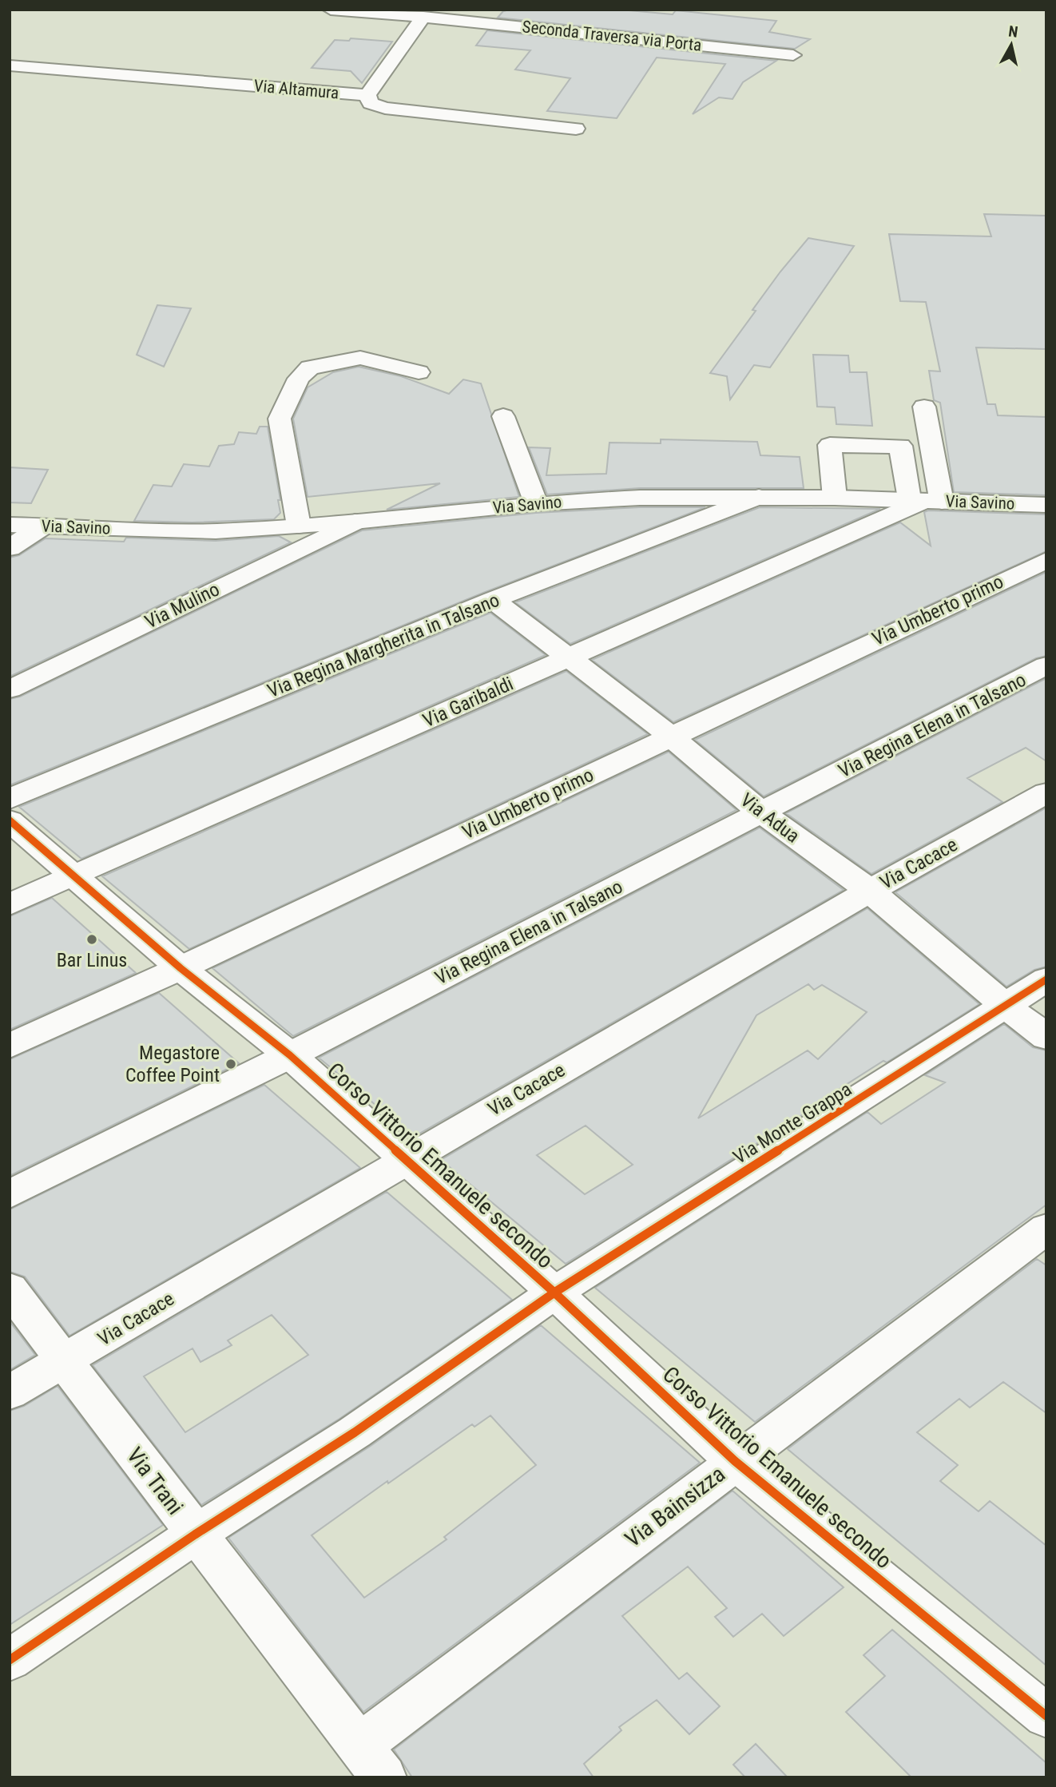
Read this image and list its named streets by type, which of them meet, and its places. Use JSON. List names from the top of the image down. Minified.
{"streets":{"street":["Seconda Traversa via Porta","Via Altamura","Via Savino","Via Mulino","Via Umberto primo","Via Regina Margherita in Talsano","Via Garibaldi","Via Regina Elena in Talsano","Via Adua","Via Cacace","Via Monte Grappa","Corso Vittorio Emanuele secondo","Via Trani","Via Bainsizza"]},"crossings":[["Via Savino","Via Mulino"],["Via Savino","Via Regina Margherita in Talsano"],["Via Savino","Via Garibaldi"],["Via Umberto primo","Via Adua"],["Via Umberto primo","Corso Vittorio Emanuele secondo"],["Via Regina Margherita in Talsano","Via Adua"],["Via Garibaldi","Via Adua"],["Via Garibaldi","Corso Vittorio Emanuele secondo"],["Via Regina Elena in Talsano","Via Adua"],["Via Regina Elena in Talsano","Corso Vittorio Emanuele secondo"],["Via Adua","Via Cacace"],["Via Adua","Via Monte Grappa"],["Via Cacace","Corso Vittorio Emanuele secondo"],["Via Cacace","Via Trani"],["Via Monte Grappa","Corso Vittorio Emanuele secondo"],["Via Monte Grappa","Via Trani"],["Corso Vittorio Emanuele secondo","Via Bainsizza"],["Via Trani","Via Bainsizza"]],"places":["Bar Linus","Megastore Coffee Point"],"north":"top"}
